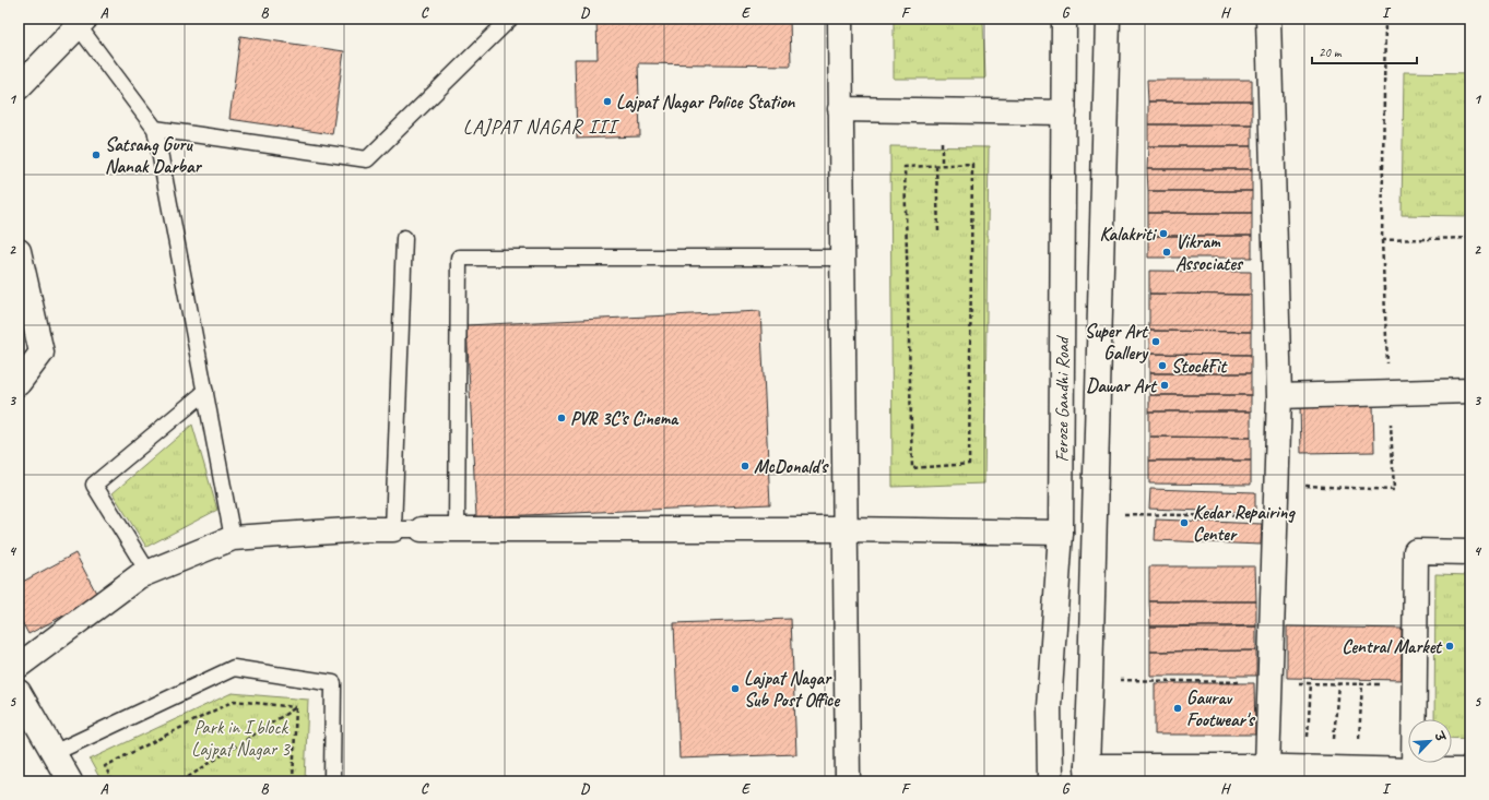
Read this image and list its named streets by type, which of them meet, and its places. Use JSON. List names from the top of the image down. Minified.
{"streets":{"street":["Feroze Gandhi Road"]},"districts":["LAJPAT NAGAR III"],"parks":["Park in I block Lajpat Nagar 3"],"places":["Lajpat Nagar Police Station","Satsang Guru Nanak Darbar","Kalakriti","Vikram Associates","Super Art Gallery","StockFit","Dawar Art","PVR 3C’s Cinema","McDonald's","Kedar Repairing Center","Central Market","Lajpat Nagar Sub Post Office","Gaurav Footwear's"],"scale_bar":"20 m","north":"top right","grid":{"columns":["A","B","C","D","E","F","G","H","I"],"rows":["1","2","3","4","5"]}}
